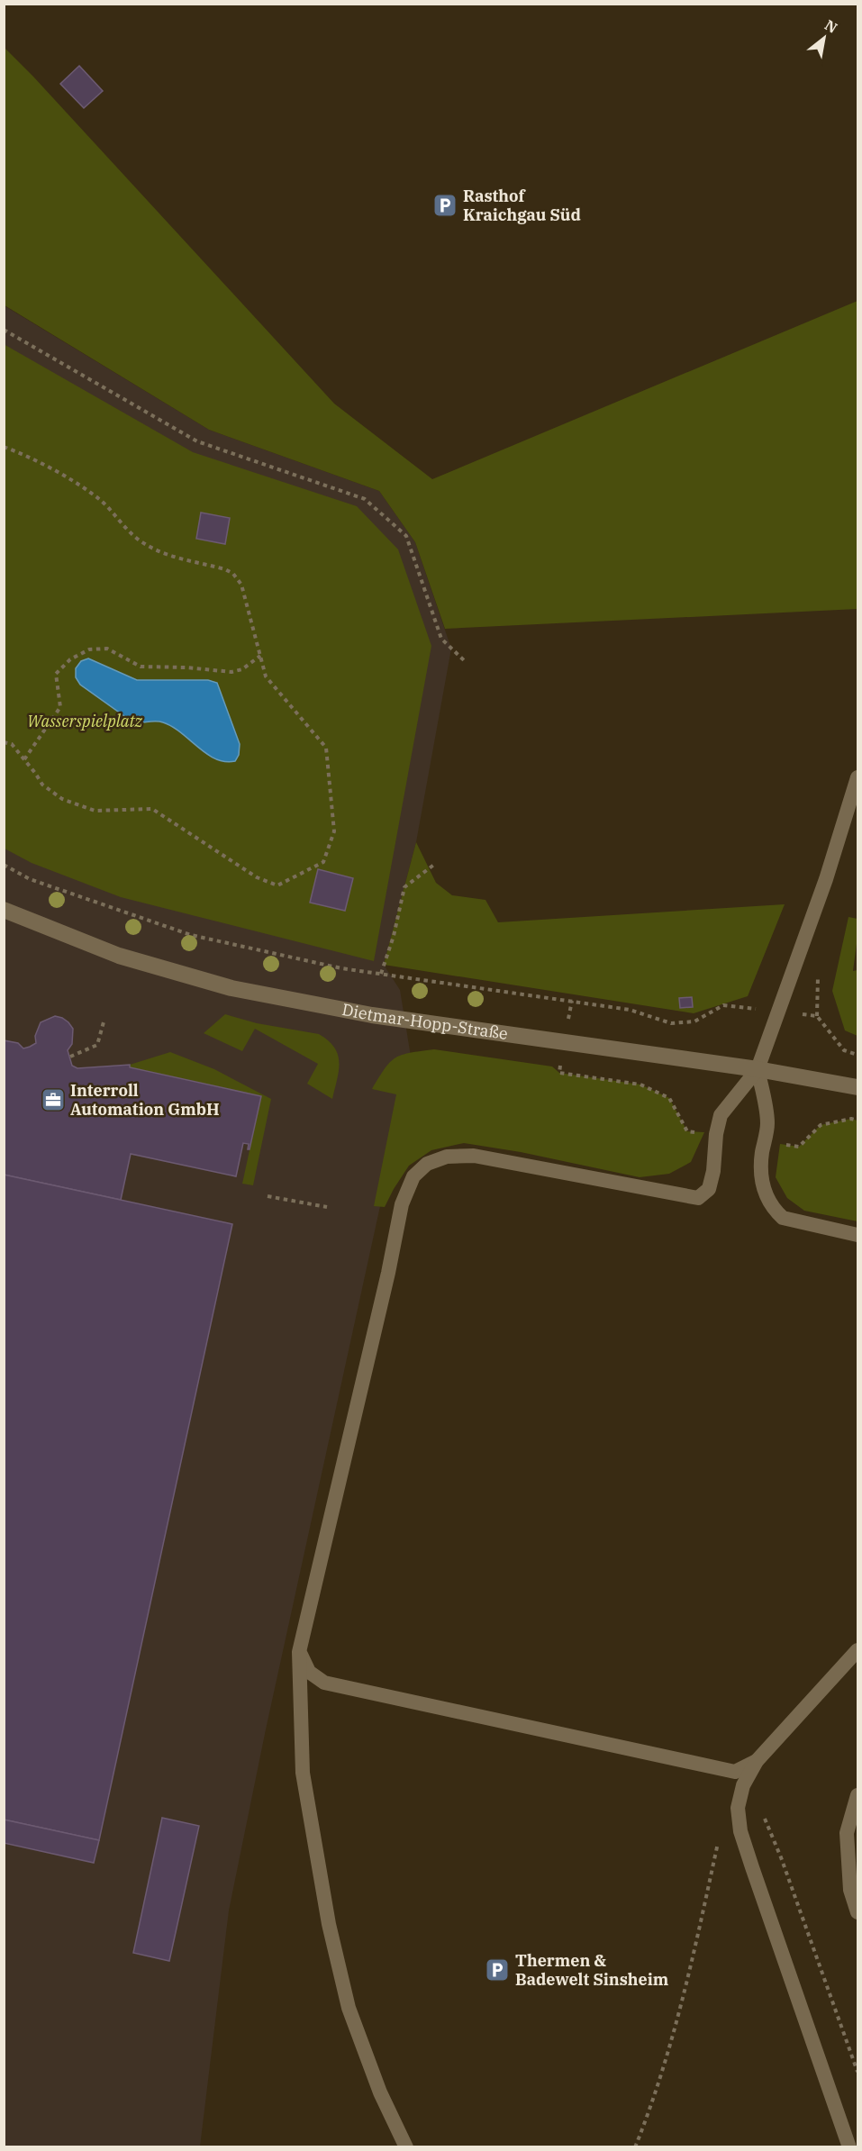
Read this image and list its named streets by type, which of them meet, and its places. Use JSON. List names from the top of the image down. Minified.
{"streets":{"street":["Dietmar-Hopp-Straße"]},"parks":["Wasserspielplatz"],"places":{"parking":["Rasthof Kraichgau Süd","Thermen & Badewelt Sinsheim"],"office":["Interroll Automation GmbH"]},"north":"top right"}
